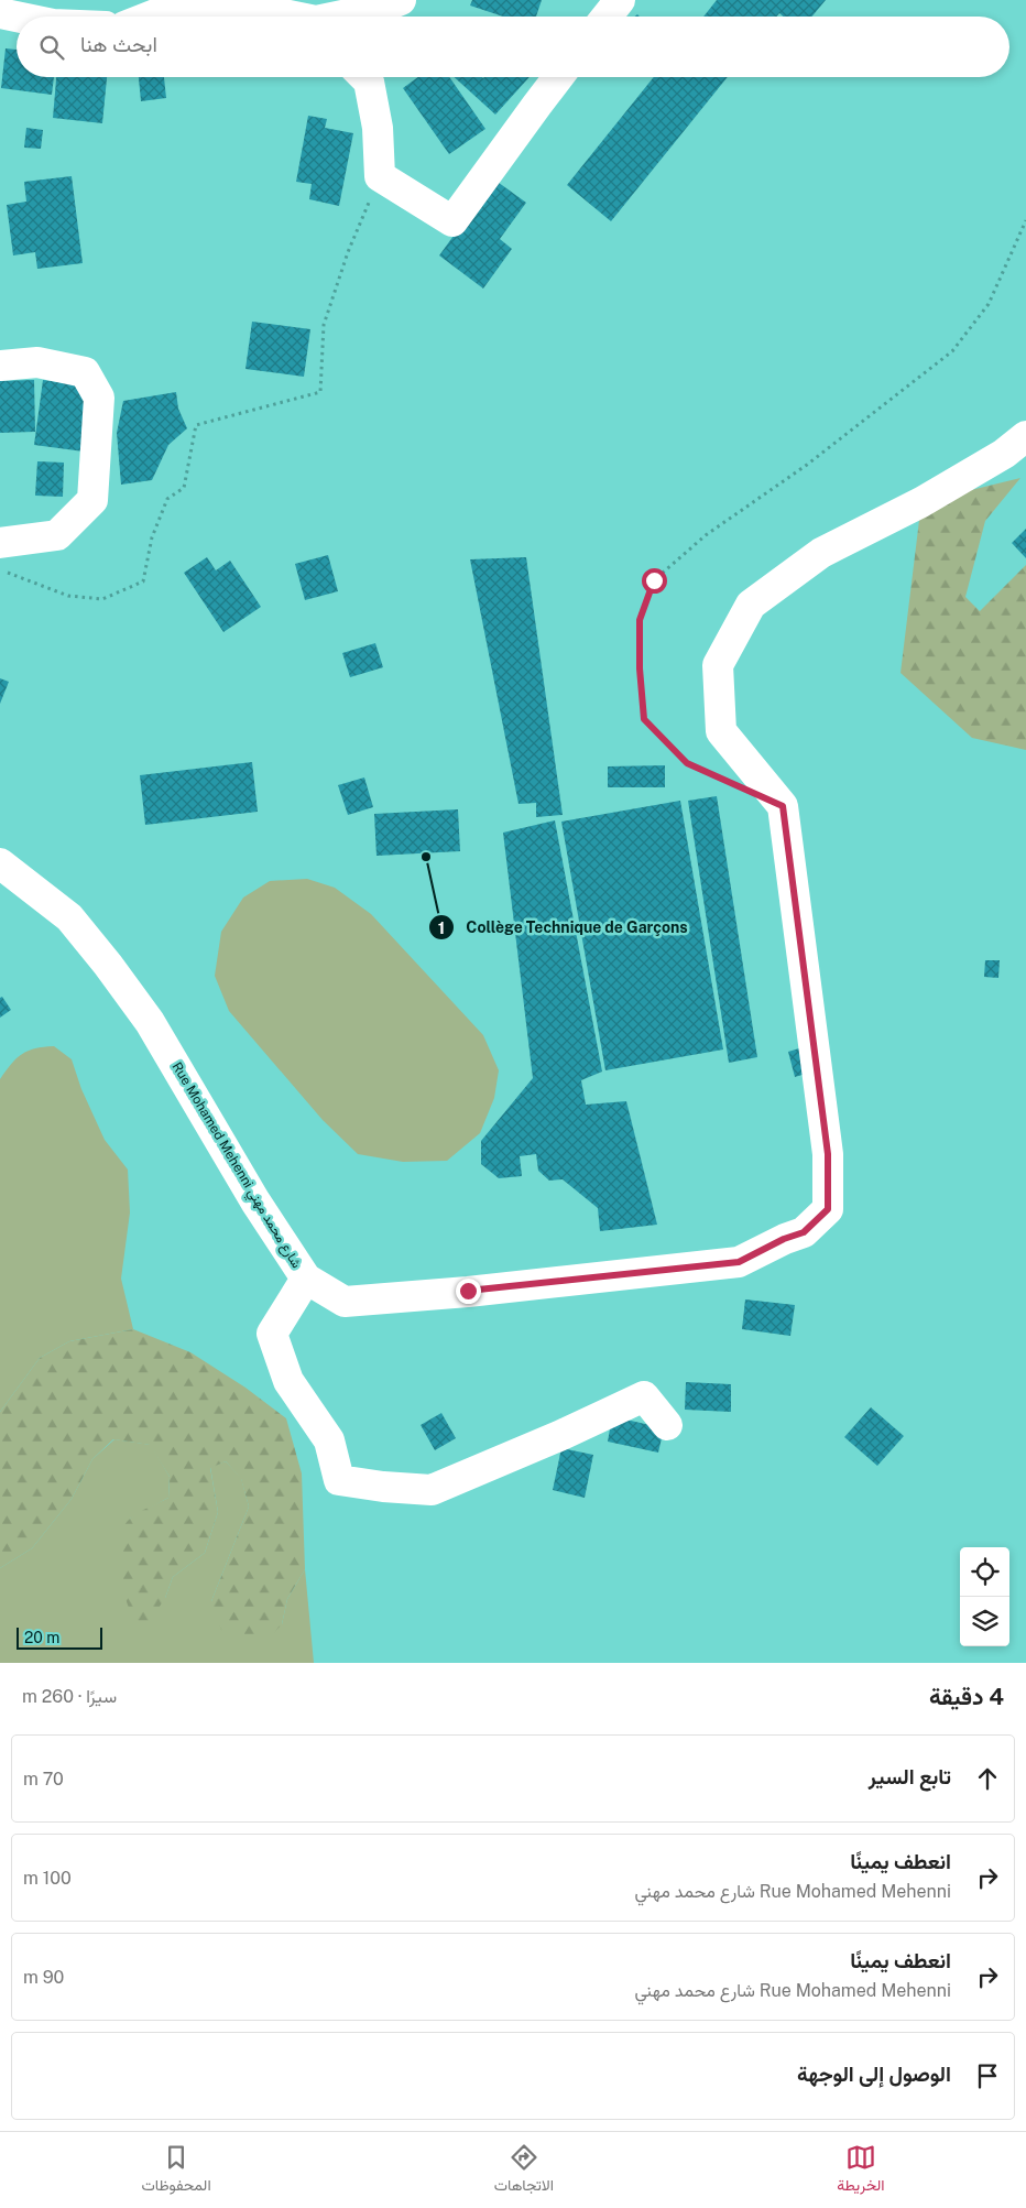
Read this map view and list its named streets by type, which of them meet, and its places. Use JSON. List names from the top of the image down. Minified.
{"streets":{"street":["Rue Mohamed Mehenni شارع محمد مهني"]},"places":["Collège Technique de Garçons"],"scale_bar":"20 m","page":{"search":"ابحث هنا","scale":"20 m","heading":["4 دقيقة","سيرًا · 260 m"],"list":[["تابع السير","70 m"],["انعطف يمينًا","Rue Mohamed Mehenni شارع محمد مهني","100 m"],["انعطف يمينًا","Rue Mohamed Mehenni شارع محمد مهني","90 m"],"الوصول إلى الوجهة"],"nav":["الخريطة","الاتجاهات","المحفوظات"]}}
